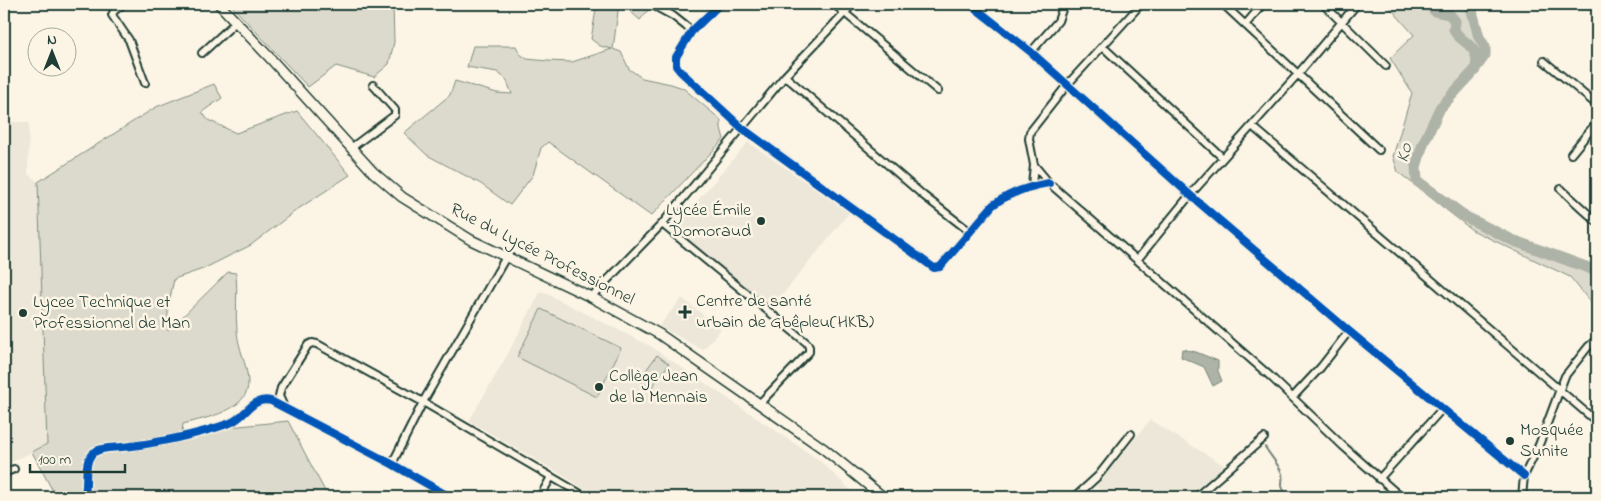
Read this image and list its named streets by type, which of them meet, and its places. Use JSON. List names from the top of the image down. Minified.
{"streets":{"main road":["Rue du Lycée Professionnel"]},"water":["Ko"],"places":{"other":["Lycée Émile Domoraud","Lycee Technique et Professionnel de Man","Collège Jean de la Mennais","Mosquée Sunite"],"health":["Centre de santé urbain de Gbêpleu(HKB)"]},"scale_bar":"100 m","north":"top"}
